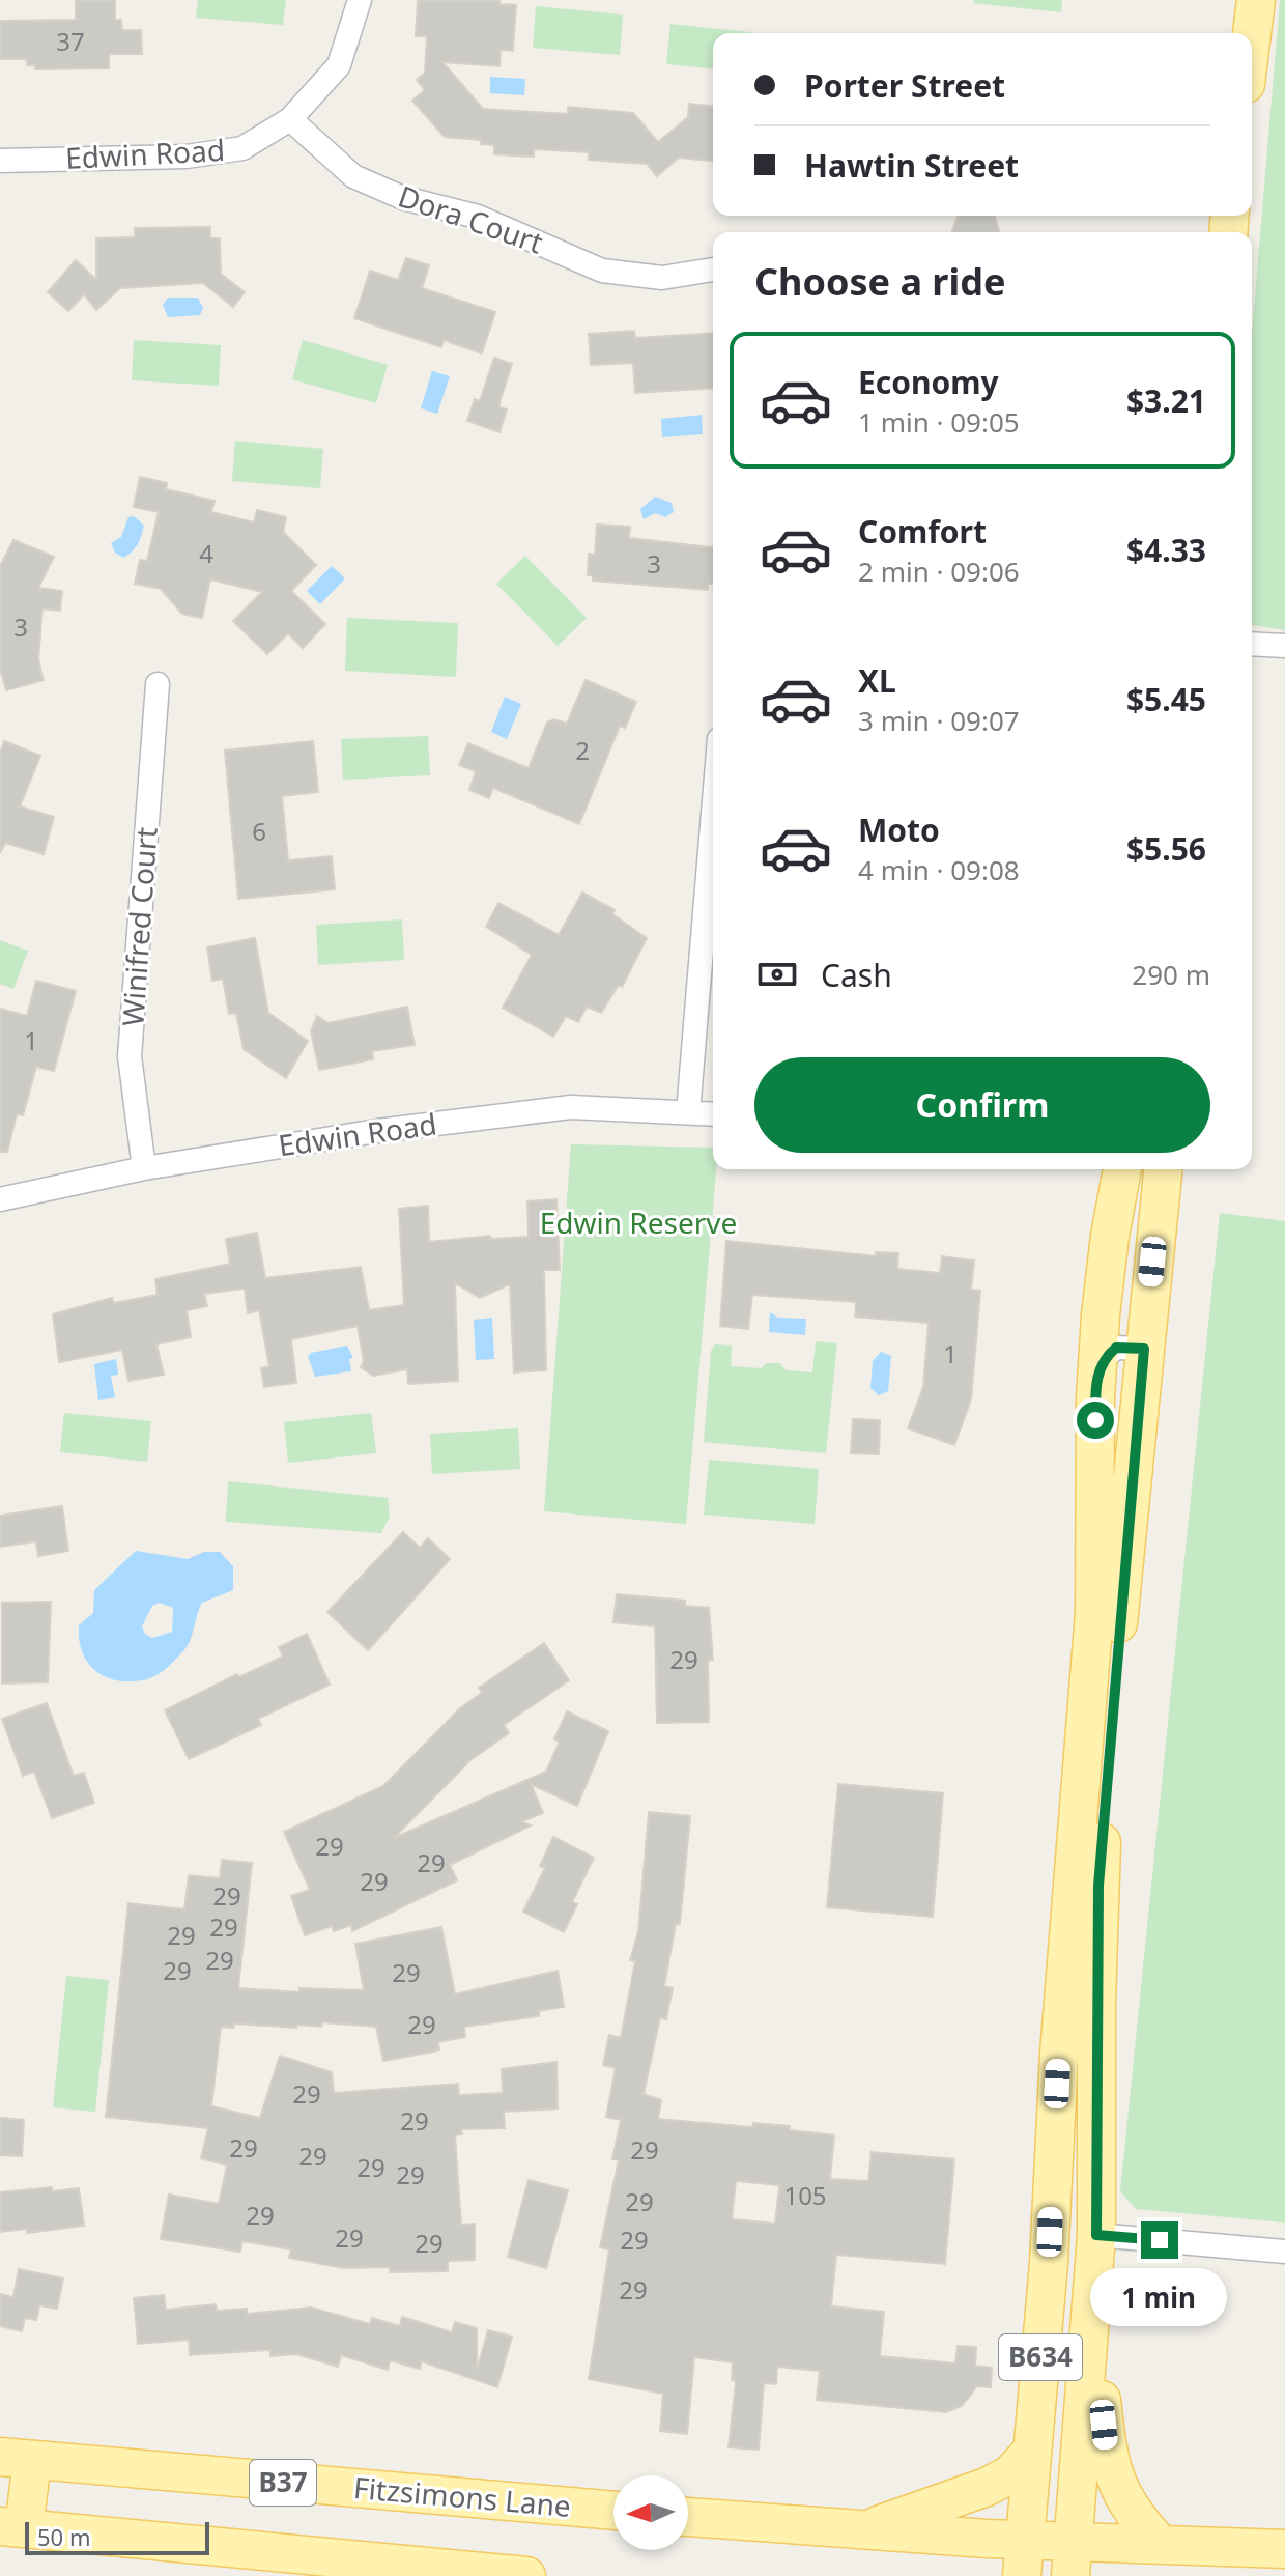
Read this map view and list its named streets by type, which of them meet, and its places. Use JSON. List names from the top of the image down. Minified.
{"streets":{"main road":["B634","B37","Fitzsimons Lane"],"street":["Edwin Road","Dora Court","Winifred Court"]},"crossings":[["Edwin Road","Dora Court"],["Edwin Road","Winifred Court"]],"parks":["Edwin Reserve"],"house_numbers":["37","4","3","3","2","6","1","1","29","29","29","29","29","29","29","29","29","29","29","29","29","29","29","29","29","29","105","29","29","29","29","29","29"],"scale_bar":"50 m","north":"left","page":{"banner":["Porter Street","Hawtin Street"],"heading":"Choose a ride","list":[{"name":"Economy","note":"1 min · 09:05","value":"$3.21"},{"name":"Comfort","note":"2 min · 09:06","value":"$4.33"},{"name":"XL","note":"3 min · 09:07","value":"$5.45"},{"name":"Moto","note":"4 min · 09:08","value":"$5.56"}],"pay":["Cash","290 m"],"buttons":"Confirm","bubble":"1 min","scale":"50 m"}}
